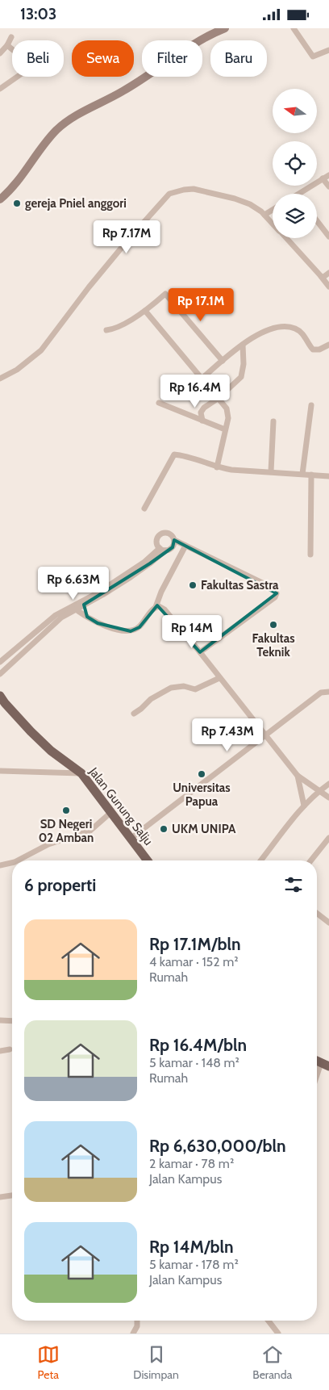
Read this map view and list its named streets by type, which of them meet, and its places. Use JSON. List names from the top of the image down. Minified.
{"streets":{"main road":["Jalan Gunung Salju"]},"places":["gereja Pniel anggori","Fakultas Sastra","Fakultas Teknik","Universitas Papua","SD Negeri 02 Amban","UKM UNIPA"],"north":"left","page":{"status":"13:03","chip":["Beli","Sewa","Filter","Baru"],"price":["Rp 7.17M","Rp 17.1M","Rp 16.4M","Rp 6.63M","Rp 14M","Rp 7.43M"],"heading":"6 properti","list":[{"name":"Rp 17.1M/bln","note":"4 kamar · 152 m² · Rumah"},{"name":"Rp 16.4M/bln","note":"5 kamar · 148 m² · Rumah"},{"name":"Rp 6,630,000/bln","note":"2 kamar · 78 m² · Jalan Kampus"},{"name":"Rp 14M/bln","note":"5 kamar · 178 m² · Jalan Kampus"}],"tabs":["Peta","Disimpan","Beranda"]}}
